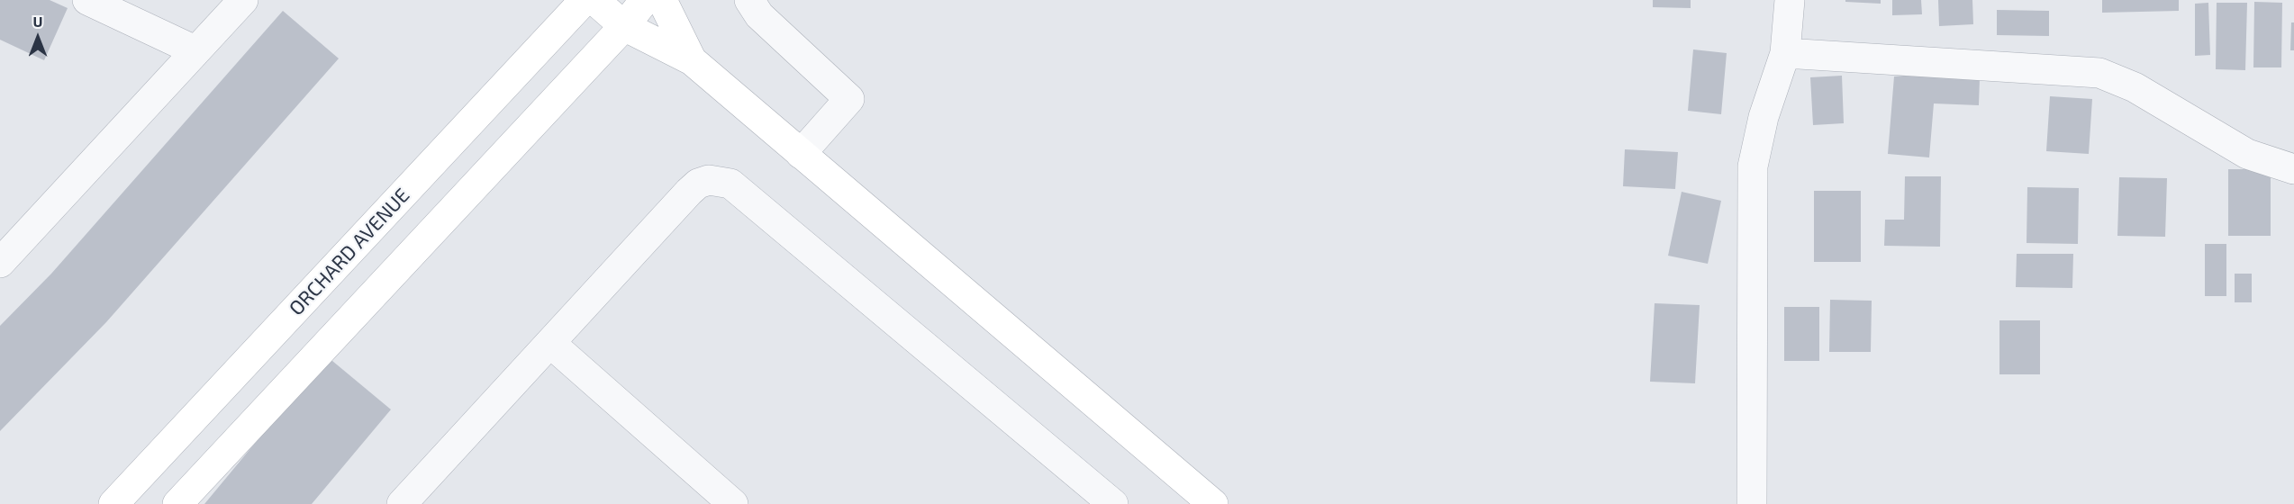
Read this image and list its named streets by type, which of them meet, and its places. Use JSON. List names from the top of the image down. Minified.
{"streets":{"street":["ORCHARD AVENUE"]},"north":"top"}
